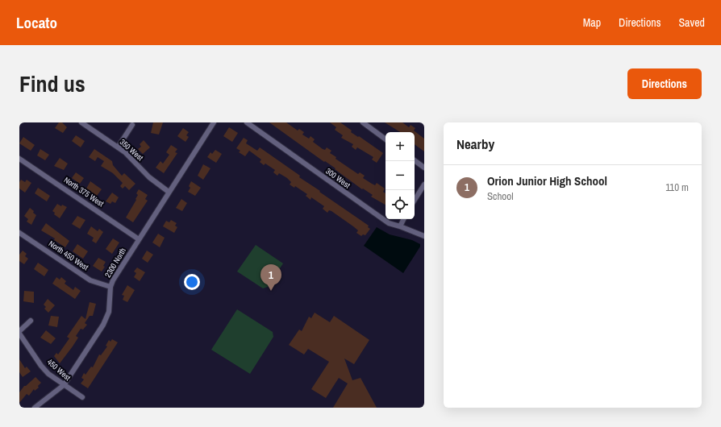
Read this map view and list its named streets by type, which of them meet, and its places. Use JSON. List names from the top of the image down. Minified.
{"streets":{"street":["350 West","300 West","North 375 West","North 450 West","2300 North","450 West"]},"crossings":[["350 West","2300 North"],["North 375 West","2300 North"],["North 450 West","2300 North"],["2300 North","450 West"]],"page":{"header":"Locato","nav":["Map","Directions","Saved"],"title":"Find us","buttons":"Directions","heading":"Nearby","map_buttons":["+","−"],"list":[{"mark":"1","name":"Orion Junior High School","note":"School","value":"110 m"}],"pins":"1"}}
